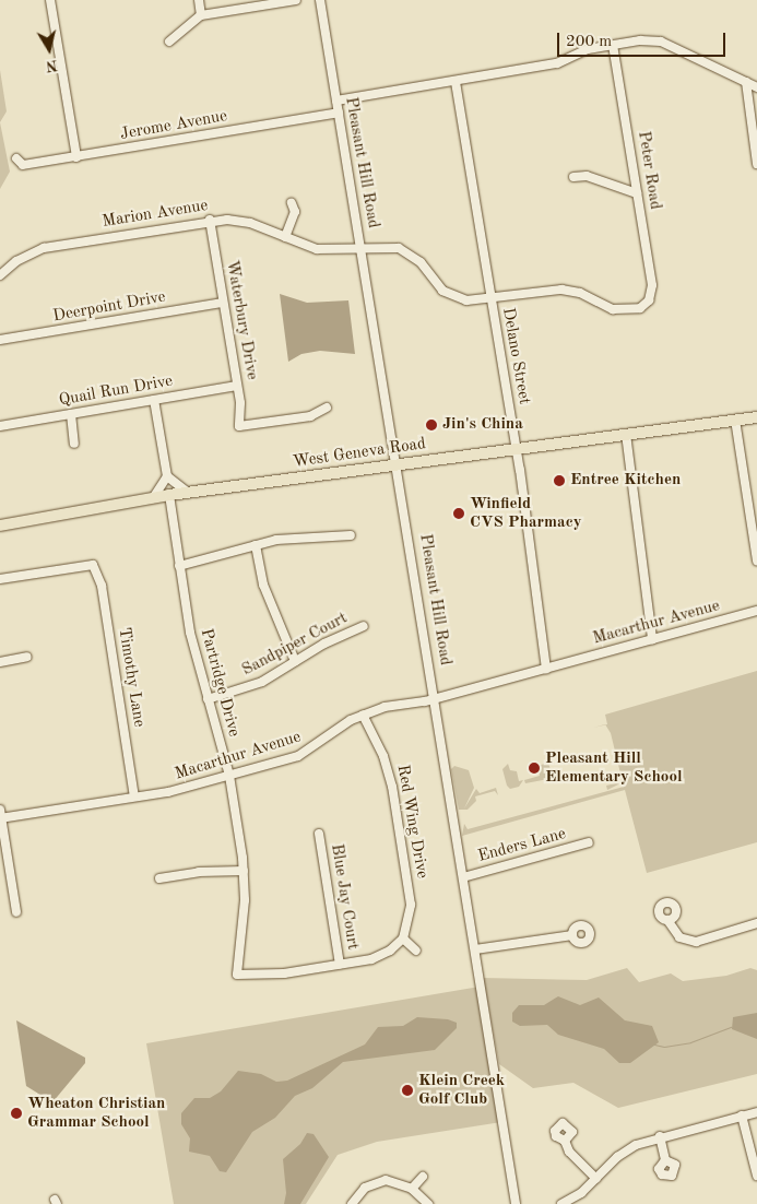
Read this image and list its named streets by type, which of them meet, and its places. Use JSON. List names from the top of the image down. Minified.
{"streets":{"main road":["West Geneva Road"],"street":["Jerome Avenue","Pleasant Hill Road","Peter Road","Marion Avenue","Deerpoint Drive","Waterbury Drive","Delano Street","Quail Run Drive","Macarthur Avenue","Sandpiper Court","Timothy Lane","Partridge Drive","Red Wing Drive","Enders Lane","Blue Jay Court"]},"crossings":[["Jerome Avenue","Pleasant Hill Road"],["Pleasant Hill Road","Marion Avenue"],["Pleasant Hill Road","West Geneva Road"],["Pleasant Hill Road","Macarthur Avenue"],["Pleasant Hill Road","Enders Lane"],["Peter Road","Marion Avenue"],["Marion Avenue","Waterbury Drive"],["Marion Avenue","Delano Street"],["Deerpoint Drive","Waterbury Drive"],["Waterbury Drive","Quail Run Drive"],["Delano Street","West Geneva Road"],["Delano Street","Macarthur Avenue"],["West Geneva Road","Partridge Drive"],["Macarthur Avenue","Timothy Lane"],["Macarthur Avenue","Partridge Drive"],["Macarthur Avenue","Red Wing Drive"],["Sandpiper Court","Partridge Drive"],["Partridge Drive","Blue Jay Court"]],"places":["Jin's China","Entree Kitchen","Winfield CVS Pharmacy","Pleasant Hill Elementary School","Klein Creek Golf Club","Wheaton Christian Grammar School"],"scale_bar":"200 m","north":"bottom"}
